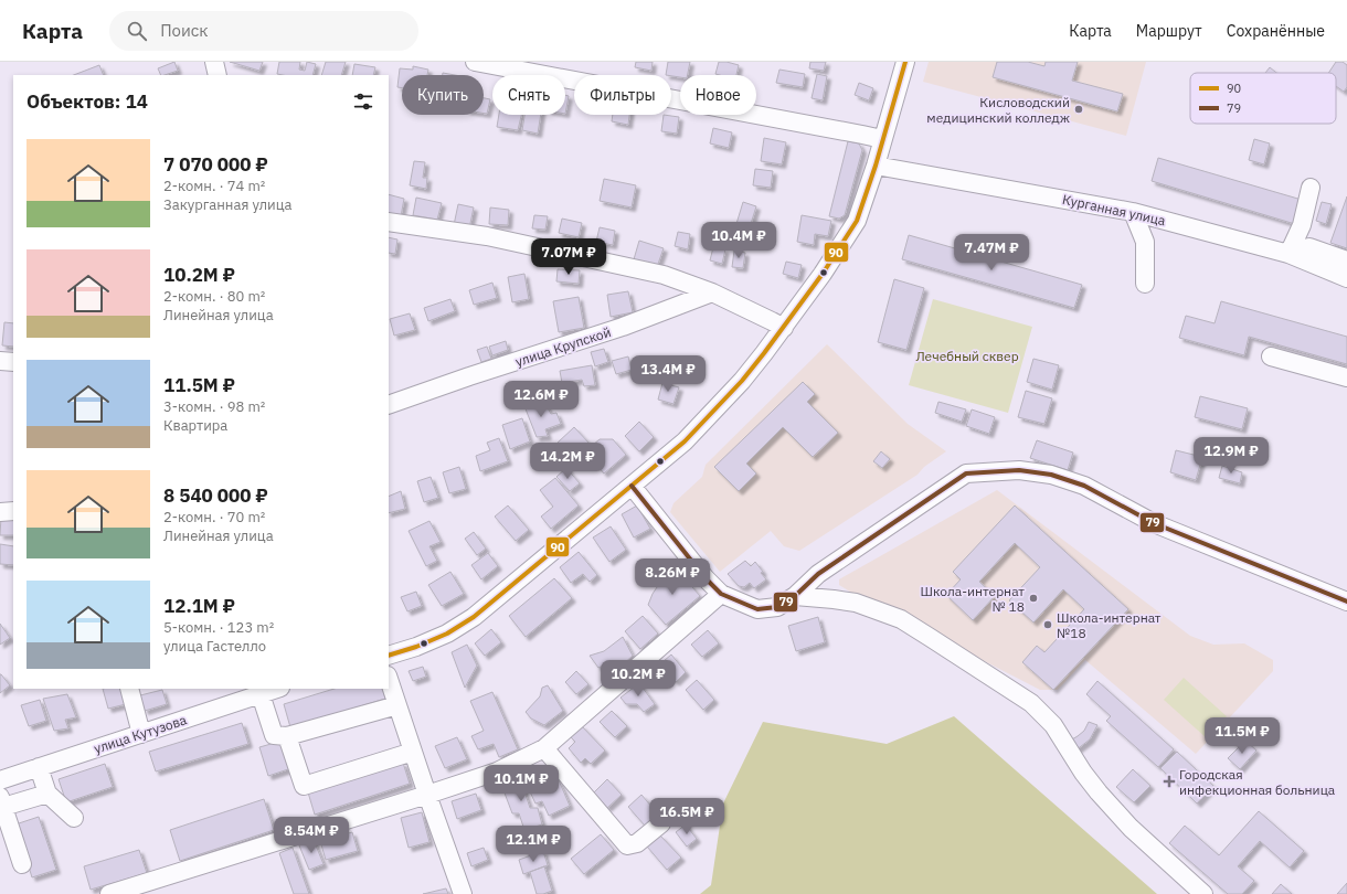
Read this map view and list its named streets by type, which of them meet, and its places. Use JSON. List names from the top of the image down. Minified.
{"streets":{"street":["Курганная улица","улица Крупской","улица Кутузова"]},"parks":["Лечебный сквер"],"places":{"other":["Кисловодский медицинский колледж","Школа-интернат № 18","Школа-интернат №18"],"health":["Городская инфекционная больница"]},"lines":["transit line 90","transit line 79"],"legend":["90","79"],"page":{"header":"Карта","search":"Поиск","nav":["Карта","Маршрут","Сохранённые"],"chip":["Купить","Снять","Фильтры","Новое"],"heading":"Объектов: 14","list":[{"name":"7 070 000 ₽","note":"2-комн. · 74 m² · Закурганная улица"},{"name":"10.2M ₽","note":"2-комн. · 80 m² · Линейная улица"},{"name":"11.5M ₽","note":"3-комн. · 98 m² · Квартира"},{"name":"8 540 000 ₽","note":"2-комн. · 70 m² · Линейная улица"},{"name":"12.1M ₽","note":"5-комн. · 123 m² · улица Гастелло"}],"price":["10.4M ₽","7.47M ₽","7.07M ₽","13.4M ₽","12.6M ₽","12.9M ₽","14.2M ₽","8.26M ₽","10.2M ₽","11.5M ₽","10.1M ₽","16.5M ₽","8.54M ₽","12.1M ₽"]}}
